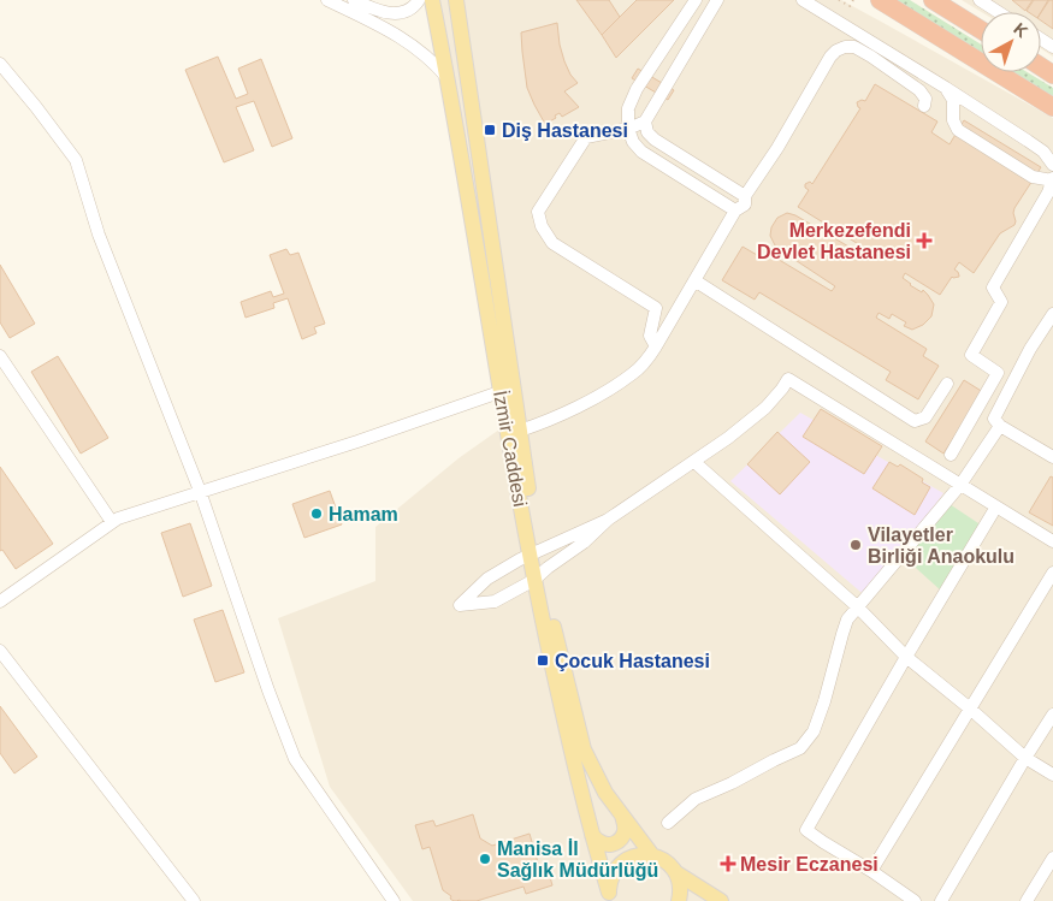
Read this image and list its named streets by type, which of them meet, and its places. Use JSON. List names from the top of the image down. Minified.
{"streets":{"main road":["İzmir Caddesi"]},"places":{"transit":["Diş Hastanesi","Çocuk Hastanesi"],"health":["Merkezefendi Devlet Hastanesi","Mesir Eczanesi"],"other":["Hamam","Vilayetler Birliği Anaokulu","Manisa İl Sağlık Müdürlüğü"]},"north":"top right"}
